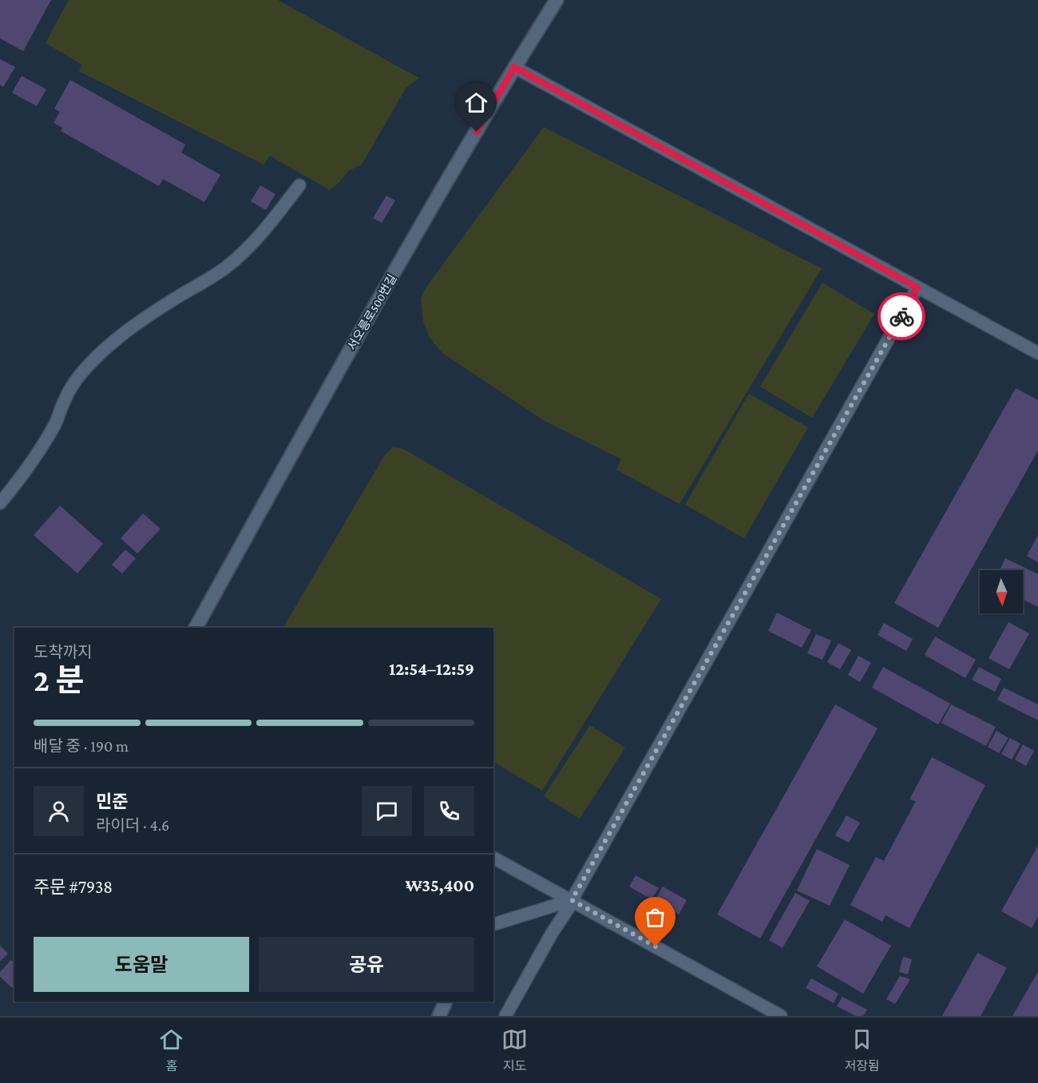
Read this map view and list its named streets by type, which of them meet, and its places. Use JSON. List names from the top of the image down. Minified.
{"streets":{"street":["서오릉로500번길"]},"north":"bottom","page":{"heading":["2 분","도착까지","12:54–12:59"],"panel":["민준","라이더 · 4.6","주문 #7938","₩35,400"],"bar":"배달 중 · 190 m","buttons":["도움말","공유"],"tabs":["홈","지도","저장됨"]}}
